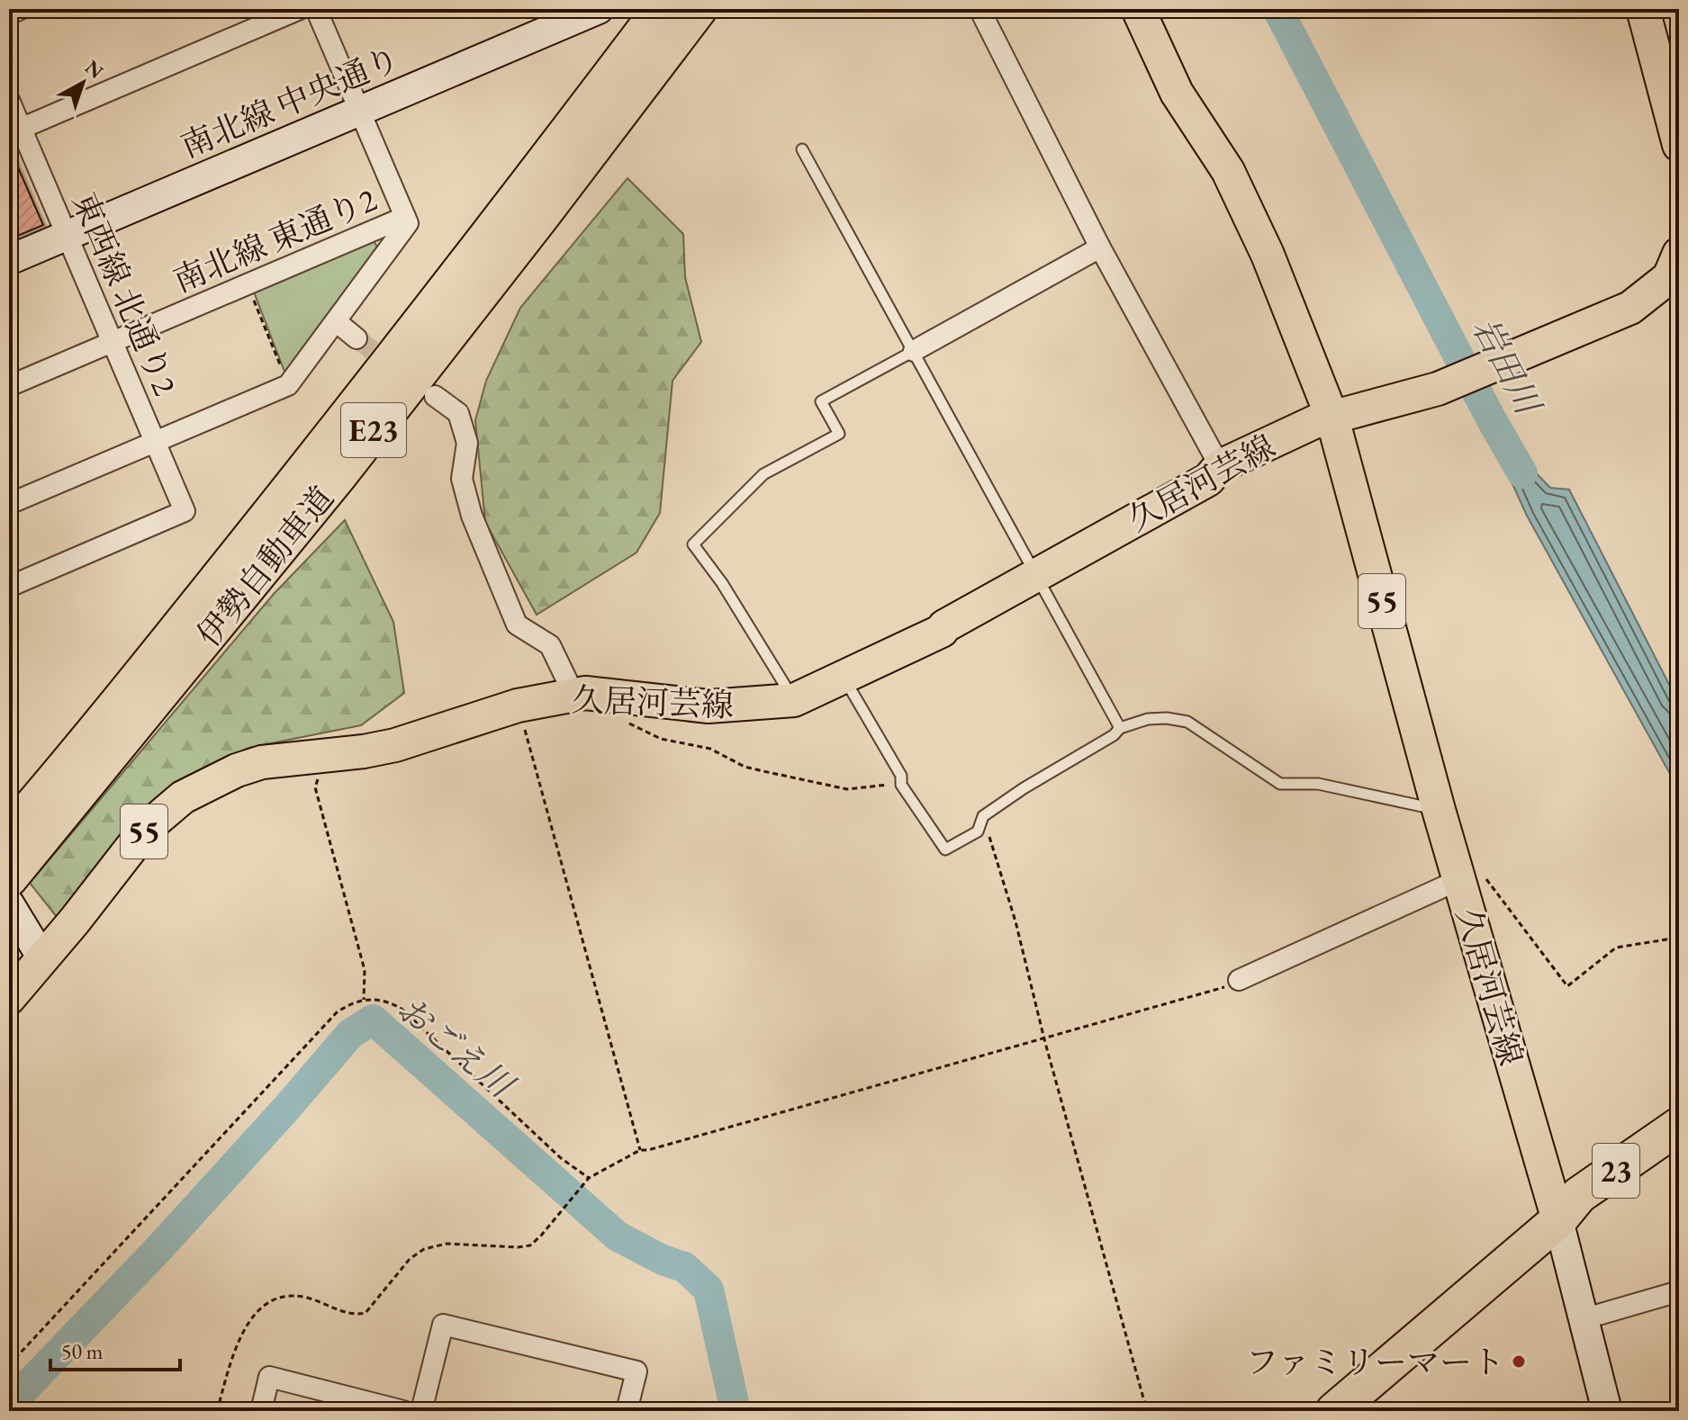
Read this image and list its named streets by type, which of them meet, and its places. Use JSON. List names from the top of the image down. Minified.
{"streets":{"highway":["E23","伊勢自動車道","23"],"main road":["久居河芸線","55"],"street":["南北線 中央通り","南北線 東通り2","東西線 北通り2"]},"crossings":[["南北線 中央通り","東西線 北通り2"],["南北線 東通り2","東西線 北通り2"],["久居河芸線","23"]],"water":["岩田川","おごえ川"],"places":["ファミリーマート"],"scale_bar":"50 m","north":"top right"}
